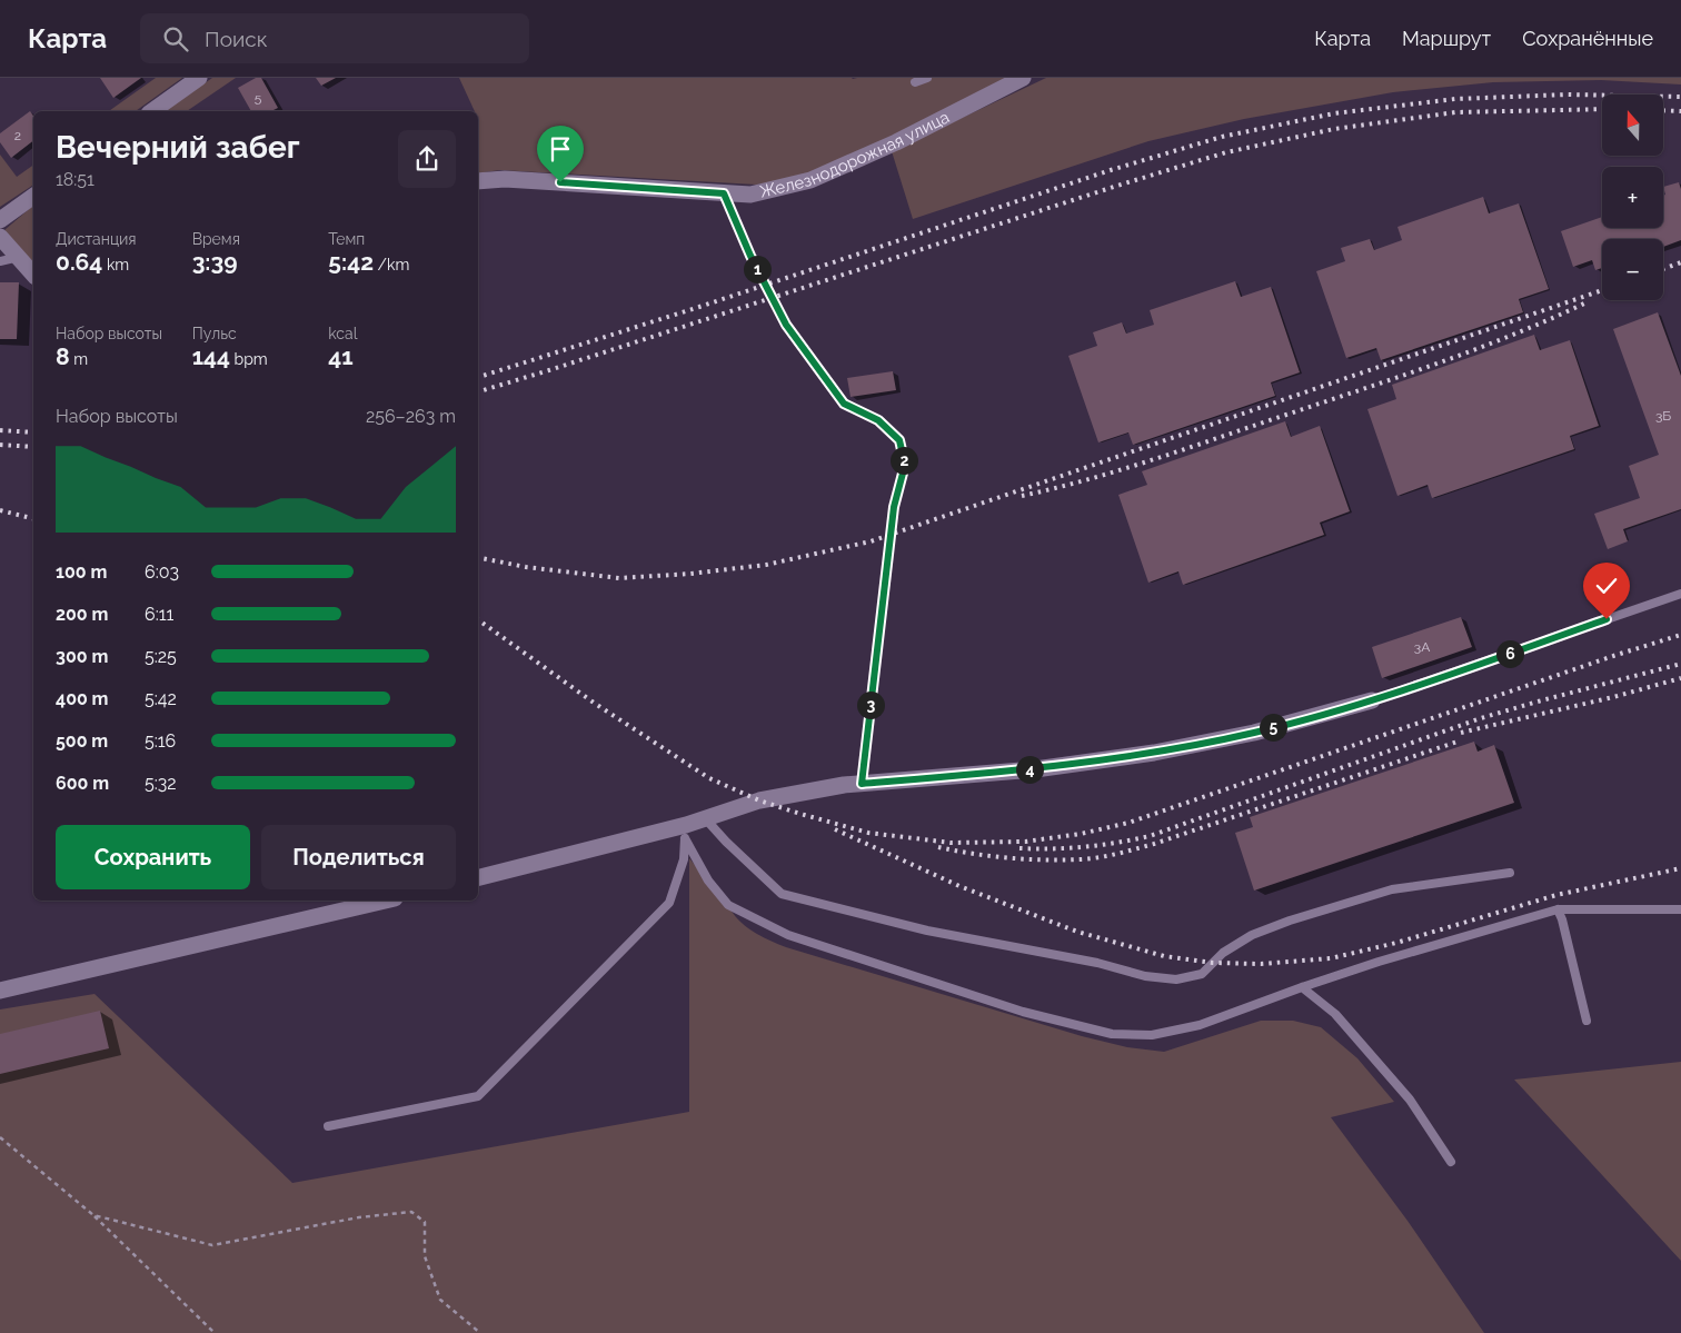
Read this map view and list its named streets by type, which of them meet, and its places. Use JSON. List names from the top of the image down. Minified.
{"streets":{"street":["Железнодорожная улица"]},"house_numbers":["5","2","3Б","3А"],"north":"top","page":{"header":"Карта","search":"Поиск","nav":["Карта","Маршрут","Сохранённые"],"map_buttons":["+","−"],"heading":["Вечерний забег","18:51"],"stats":[["Дистанция","0.64 km"],["Время","3:39"],["Темп","5:42 /km"],["Набор высоты","8 m"],["Пульс","144 bpm"],["kcal","41"]],"pins":["1","2","6","3","5","4"],"chart":["Набор высоты","256–263 m"],"list":[{"name":"100 m","note":"6:03"},{"name":"200 m","note":"6:11"},{"name":"300 m","note":"5:25"},{"name":"400 m","note":"5:42"},{"name":"500 m","note":"5:16"},{"name":"600 m","note":"5:32"}],"buttons":["Сохранить","Поделиться"]}}
